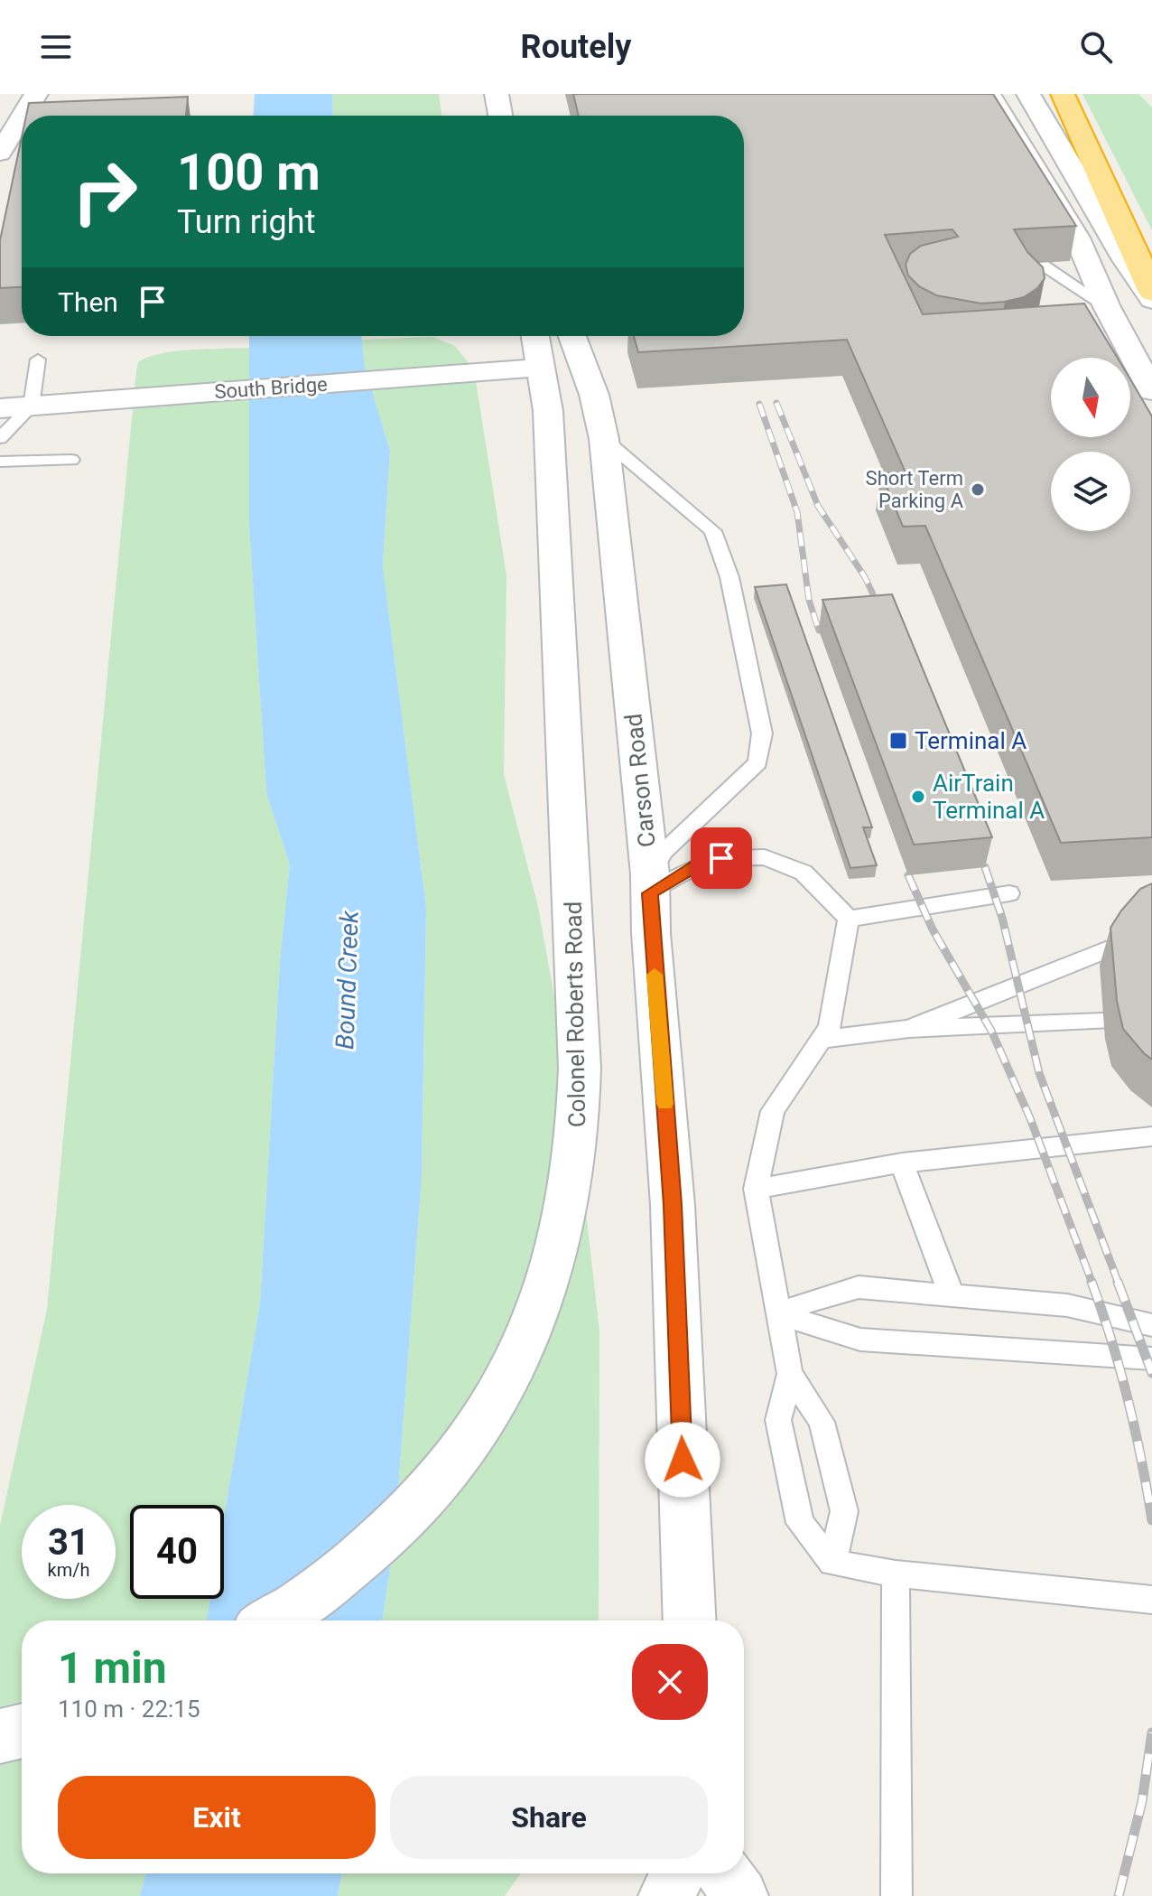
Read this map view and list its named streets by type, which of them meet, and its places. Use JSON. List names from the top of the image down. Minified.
{"streets":{"street":["South Bridge","Carson Road","Colonel Roberts Road"]},"crossings":[["South Bridge","Colonel Roberts Road"]],"water":["Bound Creek"],"places":{"other":["Short Term Parking A","AirTrain Terminal A"],"transit":["Terminal A"]},"north":"bottom","page":{"header":"Routely","turn":["100 m","Turn right"],"then":"Then","speed":"31 km/h","limit":"40","heading":["1 min","110 m · 22:15"],"buttons":["Exit","Share"]}}
